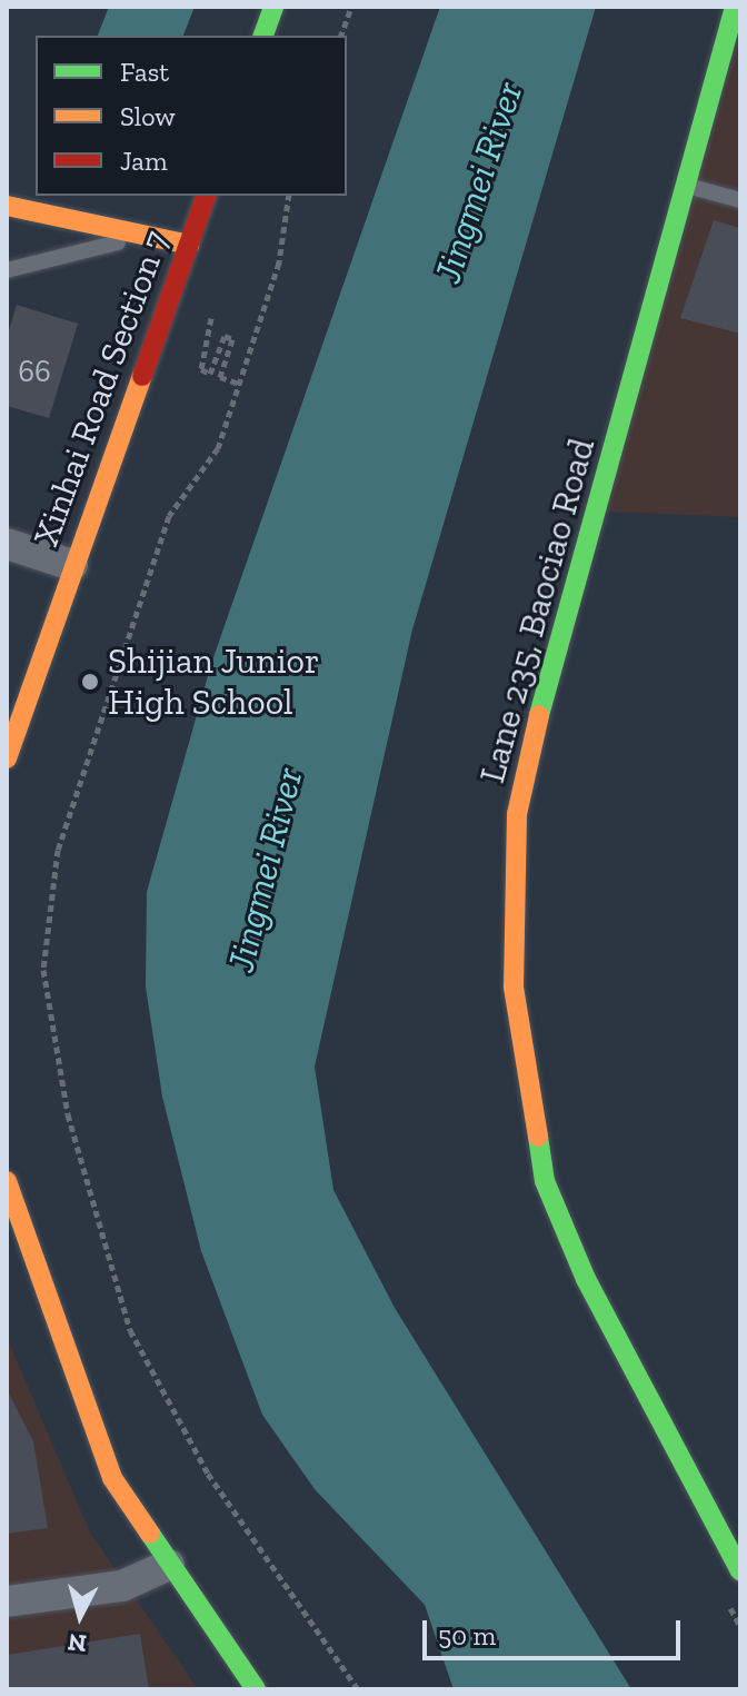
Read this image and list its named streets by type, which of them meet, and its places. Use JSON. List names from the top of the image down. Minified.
{"streets":{"street":["Xinhai Road Section 7","Lane 235, Baociao Road"]},"water":["Jingmei River"],"places":["Shijian Junior High School"],"house_numbers":["66"],"legend":["Fast","Slow","Jam"],"scale_bar":"50 m","north":"bottom"}
